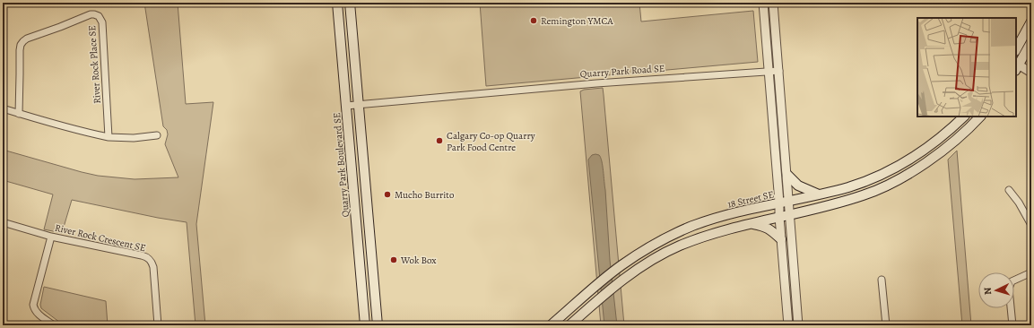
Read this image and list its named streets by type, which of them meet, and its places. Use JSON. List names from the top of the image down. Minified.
{"streets":{"main road":["Quarry Park Boulevard SE","18 Street SE"],"street":["River Rock Place SE","Quarry Park Road SE","River Rock Crescent SE"]},"crossings":[["Quarry Park Road SE","Quarry Park Boulevard SE"]],"places":["Remington YMCA","Calgary Co-op Quarry Park Food Centre","Mucho Burrito","Wok Box"],"north":"left"}
